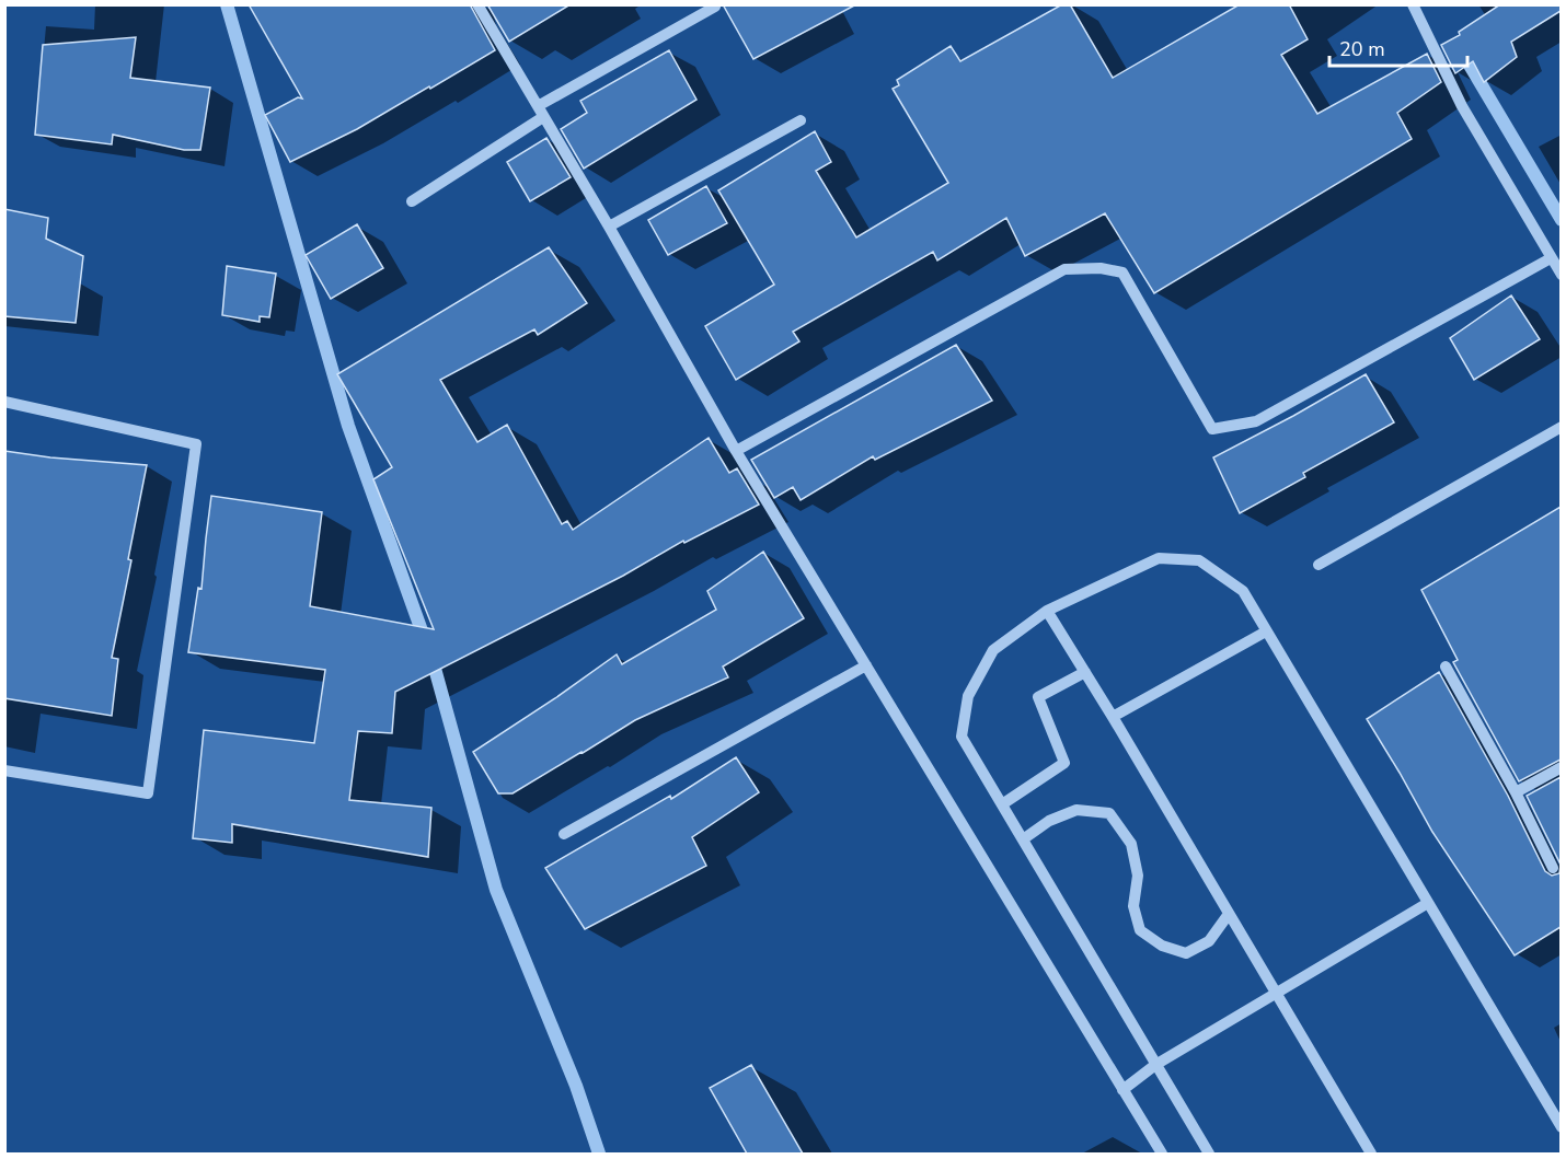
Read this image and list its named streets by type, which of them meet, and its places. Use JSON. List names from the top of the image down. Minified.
{"scale_bar":"20 m"}
